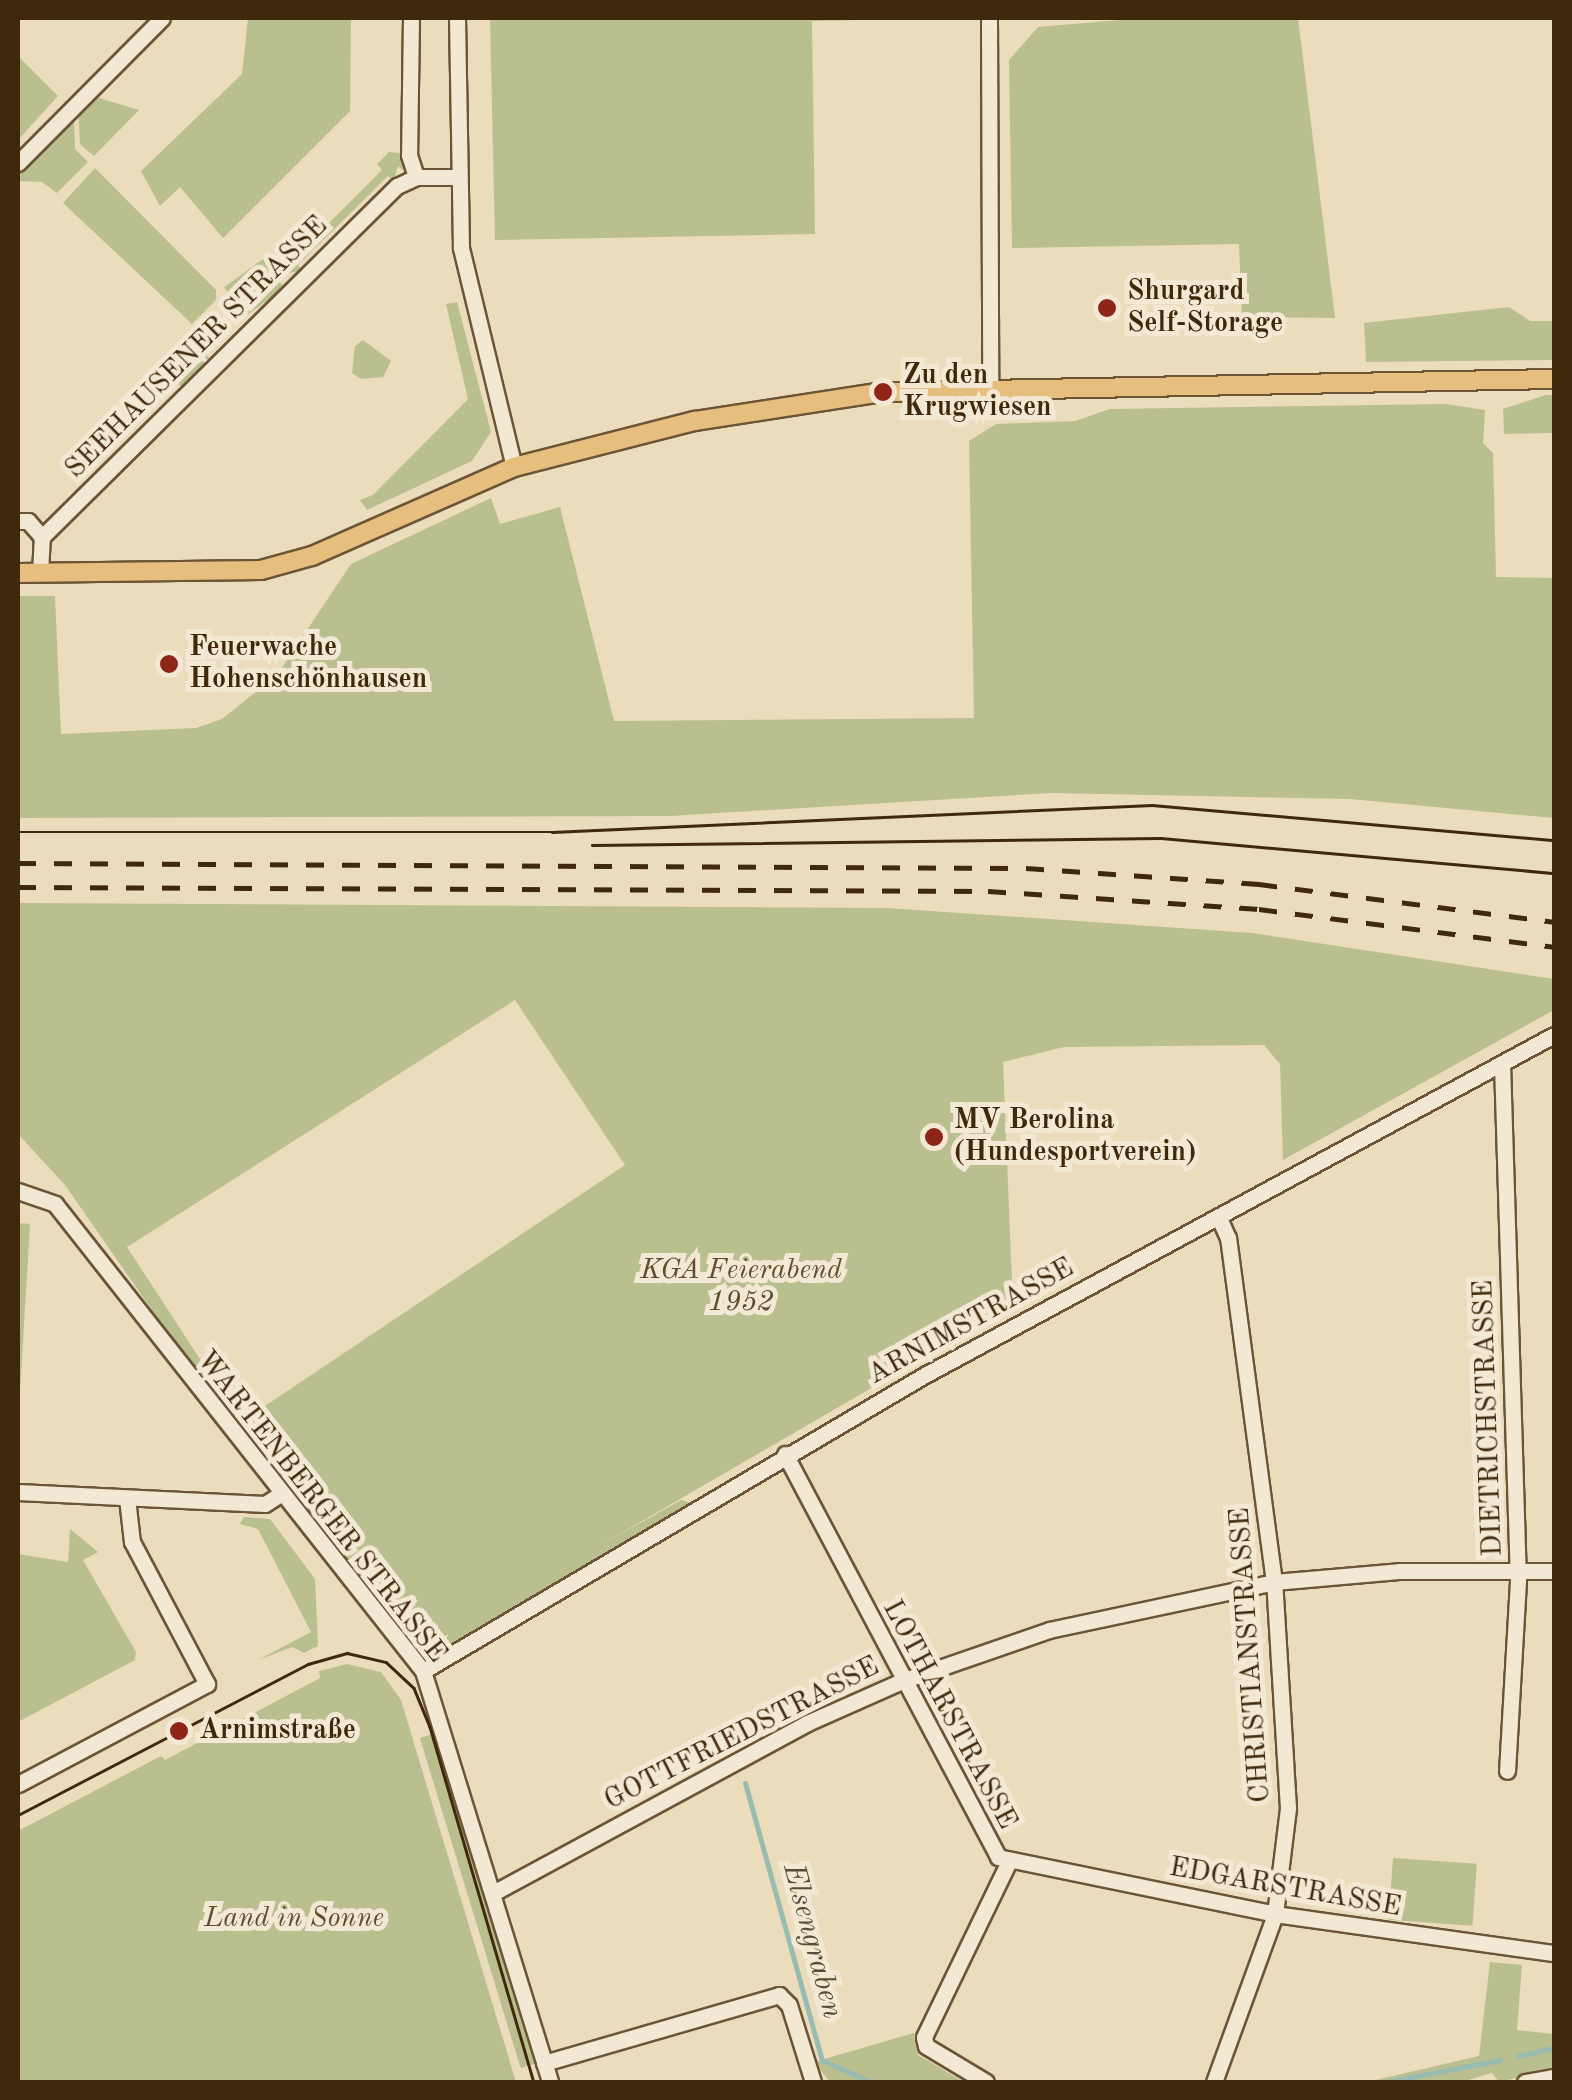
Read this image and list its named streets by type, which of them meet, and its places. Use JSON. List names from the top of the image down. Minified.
{"streets":{"street":["SEEHAUSENER STRASSE","ARNIMSTRASSE","DIETRICHSTRASSE","WARTENBERGER STRASSE","CHRISTIANSTRASSE","LOTHARSTRASSE","GOTTFRIEDSTRASSE","EDGARSTRASSE"]},"crossings":[["ARNIMSTRASSE","DIETRICHSTRASSE"],["ARNIMSTRASSE","WARTENBERGER STRASSE"],["ARNIMSTRASSE","CHRISTIANSTRASSE"],["ARNIMSTRASSE","LOTHARSTRASSE"],["DIETRICHSTRASSE","GOTTFRIEDSTRASSE"],["WARTENBERGER STRASSE","GOTTFRIEDSTRASSE"],["CHRISTIANSTRASSE","GOTTFRIEDSTRASSE"],["CHRISTIANSTRASSE","EDGARSTRASSE"],["LOTHARSTRASSE","GOTTFRIEDSTRASSE"],["LOTHARSTRASSE","EDGARSTRASSE"]],"water":["Elsengraben"],"parks":["KGA Feierabend 1952","Land in Sonne"],"places":["Shurgard Self-Storage","Zu den Krugwiesen","Feuerwache Hohenschönhausen","MV Berolina (Hundesportverein)","Arnimstraße"]}
